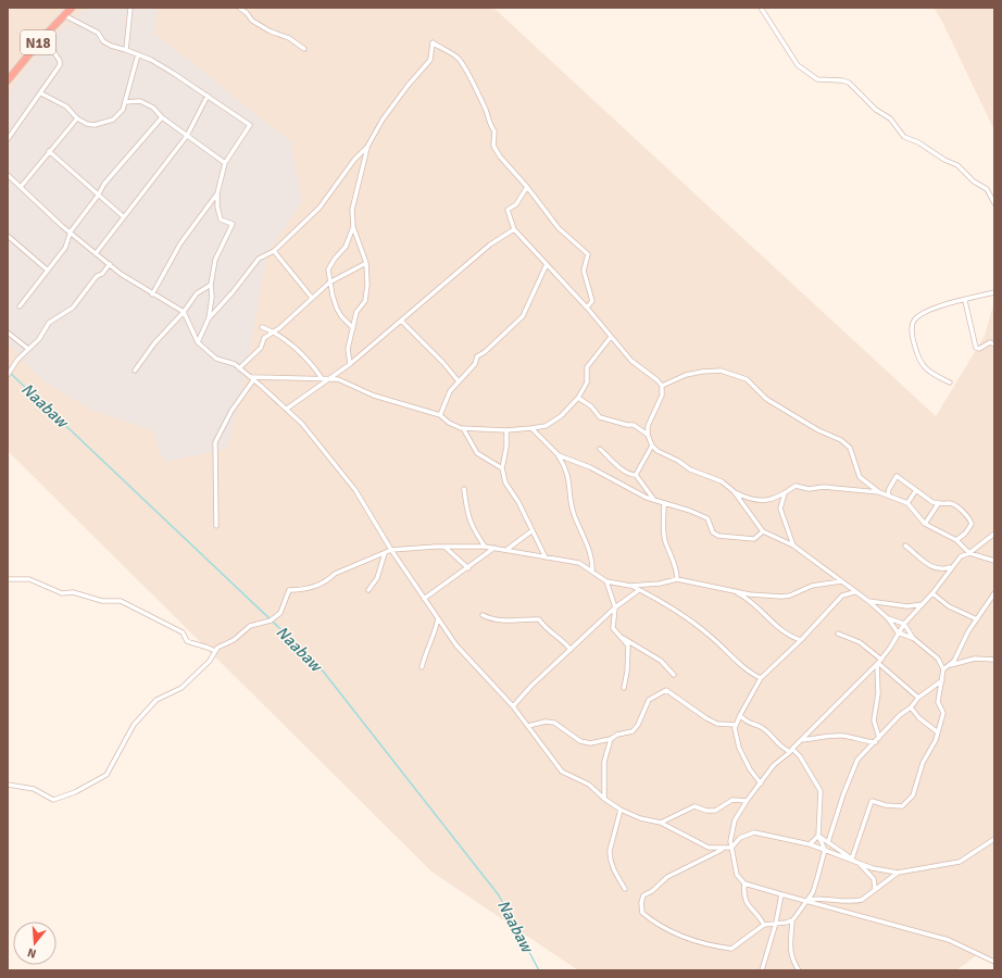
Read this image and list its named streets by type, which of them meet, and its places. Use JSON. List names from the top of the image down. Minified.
{"streets":{"highway":["N18"]},"water":["Naabaw"],"north":"bottom"}
